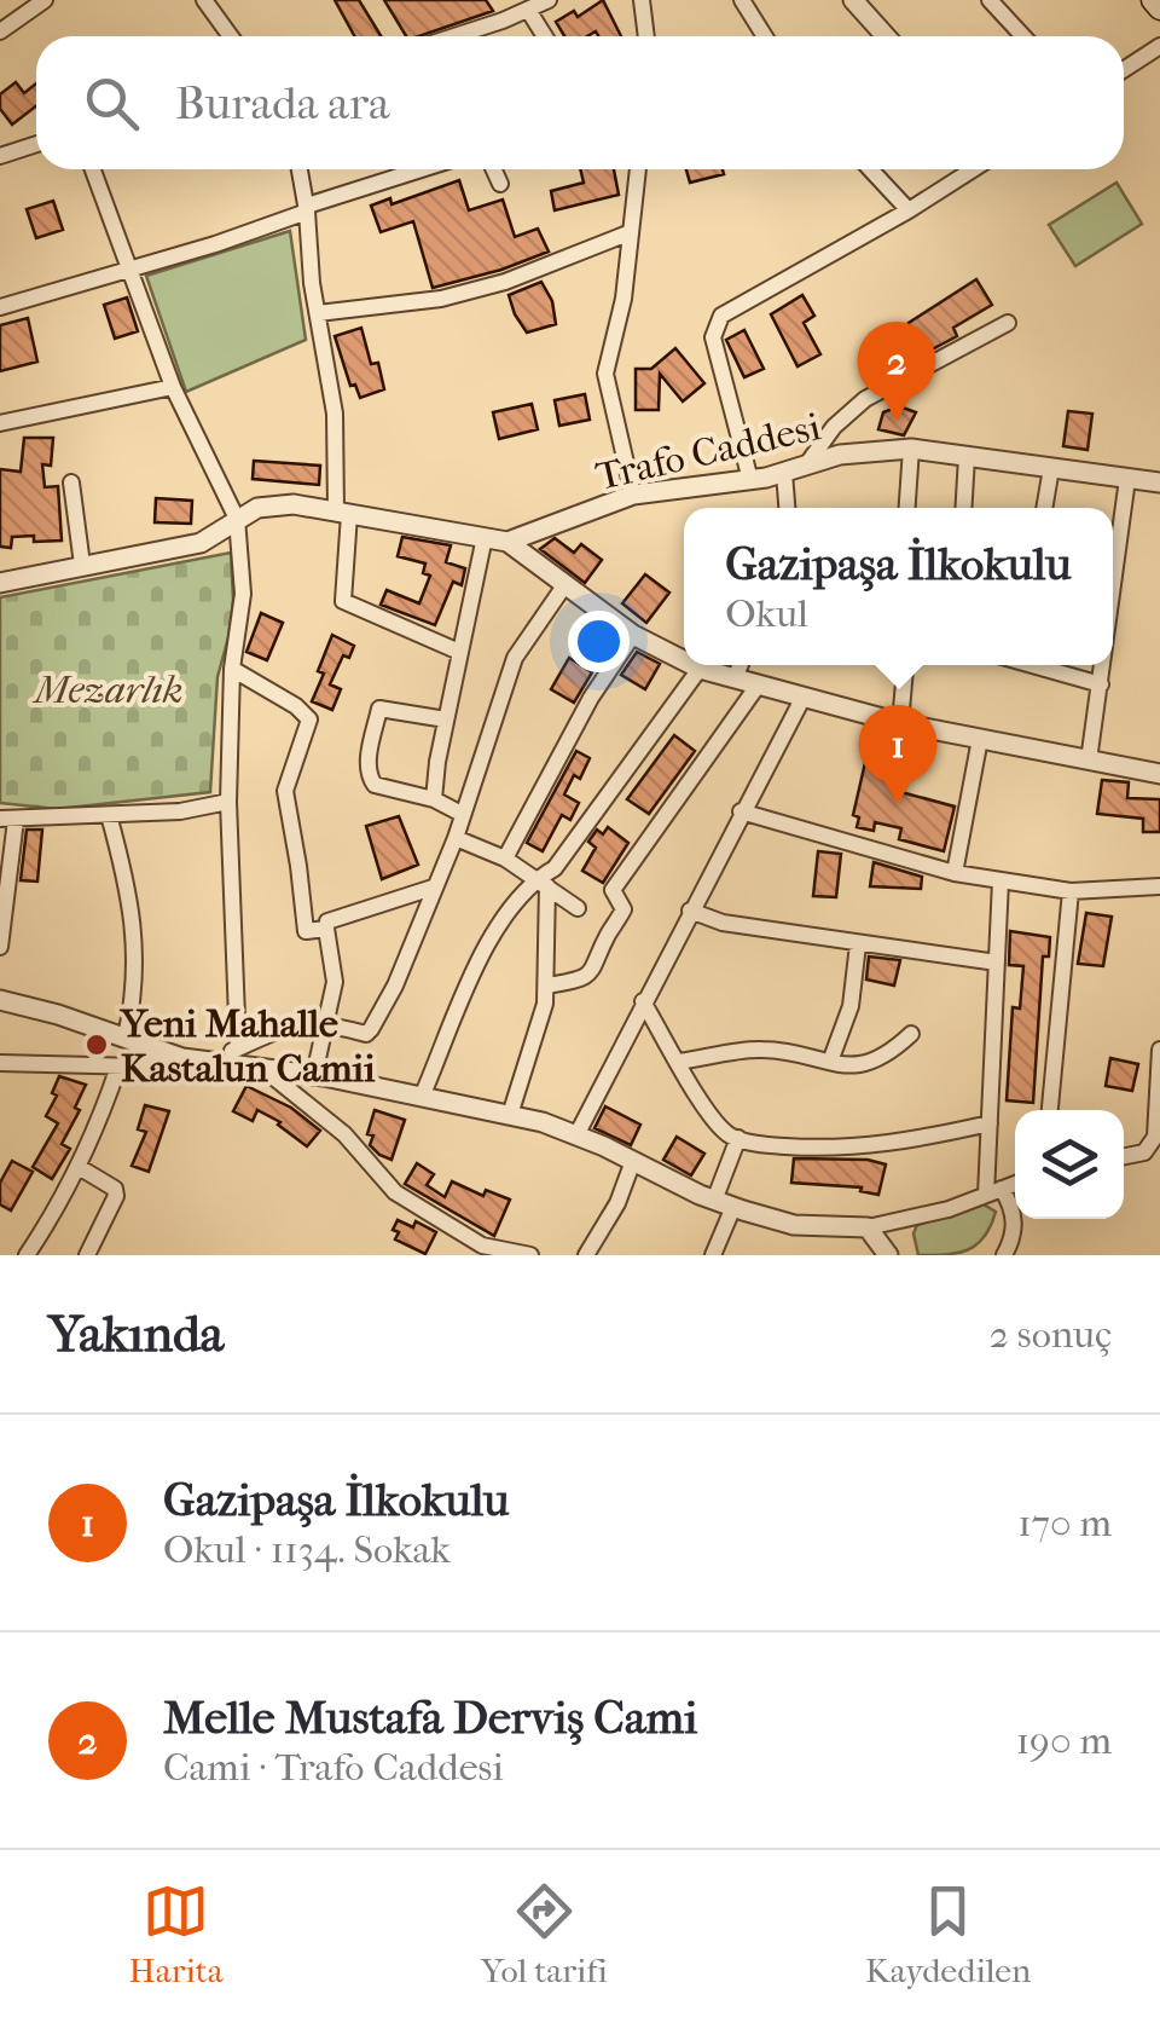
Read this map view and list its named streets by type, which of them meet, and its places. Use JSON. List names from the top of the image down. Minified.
{"streets":{"street":["Trafo Caddesi"]},"parks":["Mezarlık"],"places":["Yeni Mahalle Kastalun Camii"],"page":{"search":"Burada ara","pins":["2","1"],"popup":["Gazipaşa İlkokulu","Okul"],"heading":["Yakında","2 sonuç"],"list":[{"mark":"1","name":"Gazipaşa İlkokulu","note":"Okul · 1134. Sokak","value":"170 m"},{"mark":"2","name":"Melle Mustafa Derviş Cami","note":"Cami · Trafo Caddesi","value":"190 m"}],"nav":["Harita","Yol tarifi","Kaydedilen"]}}
